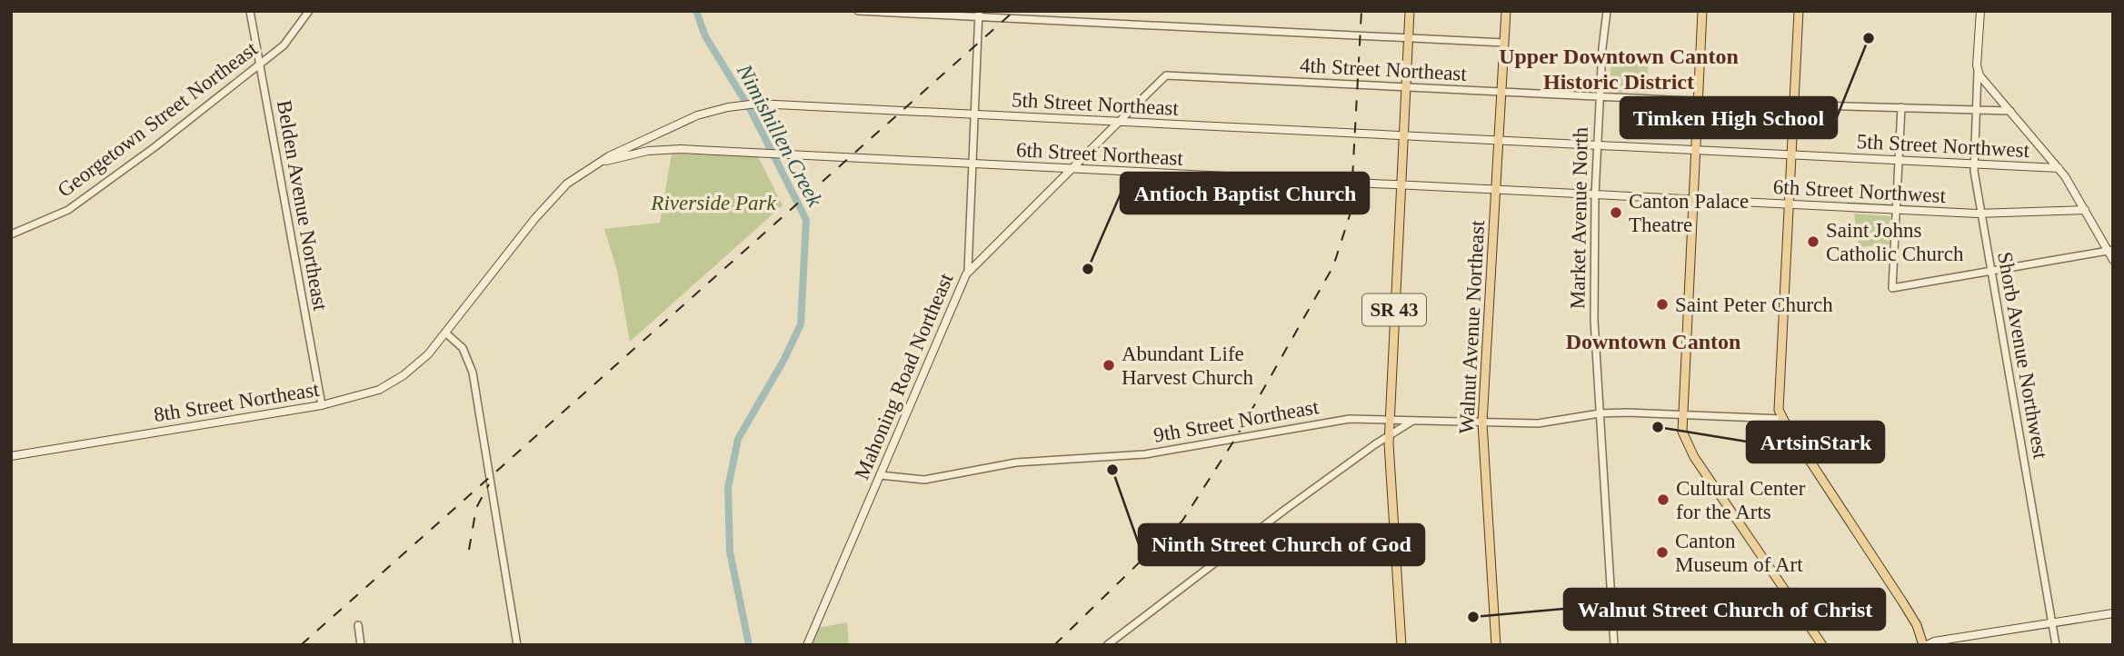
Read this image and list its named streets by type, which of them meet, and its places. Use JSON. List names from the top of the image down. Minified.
{"streets":{"main road":["5th Street Northeast","5th Street Northwest","6th Street Northeast","6th Street Northwest","SR 43","Walnut Avenue Northeast","Mahoning Road Northeast","8th Street Northeast"],"street":["4th Street Northeast","Georgetown Street Northeast","Belden Avenue Northeast","Market Avenue North","Shorb Avenue Northwest","9th Street Northeast"]},"crossings":[["4th Street Northeast","Market Avenue North"],["4th Street Northeast","SR 43"],["4th Street Northeast","Walnut Avenue Northeast"],["4th Street Northeast","Shorb Avenue Northwest"],["4th Street Northeast","Mahoning Road Northeast"],["5th Street Northeast","5th Street Northwest"],["5th Street Northeast","6th Street Northeast"],["5th Street Northeast","Market Avenue North"],["5th Street Northeast","SR 43"],["5th Street Northeast","Walnut Avenue Northeast"],["5th Street Northeast","Mahoning Road Northeast"],["5th Street Northeast","8th Street Northeast"],["Georgetown Street Northeast","Belden Avenue Northeast"],["5th Street Northwest","Market Avenue North"],["5th Street Northwest","Shorb Avenue Northwest"],["6th Street Northeast","6th Street Northwest"],["6th Street Northeast","Market Avenue North"],["6th Street Northeast","SR 43"],["6th Street Northeast","Walnut Avenue Northeast"],["6th Street Northeast","Mahoning Road Northeast"],["6th Street Northeast","8th Street Northeast"],["6th Street Northwest","Market Avenue North"],["6th Street Northwest","Shorb Avenue Northwest"],["Belden Avenue Northeast","8th Street Northeast"],["Market Avenue North","9th Street Northeast"],["SR 43","9th Street Northeast"],["Walnut Avenue Northeast","9th Street Northeast"],["Mahoning Road Northeast","9th Street Northeast"]],"districts":["Upper Downtown Canton Historic District","Downtown Canton"],"water":["Nimishillen Creek"],"parks":["Riverside Park"],"places":["Timken High School","Canton Palace Theatre","Saint Johns Catholic Church","Antioch Baptist Church","Saint Peter Church","Abundant Life Harvest Church","ArtsinStark","Ninth Street Church of God","Cultural Center for the Arts","Canton Museum of Art","Walnut Street Church of Christ"]}
